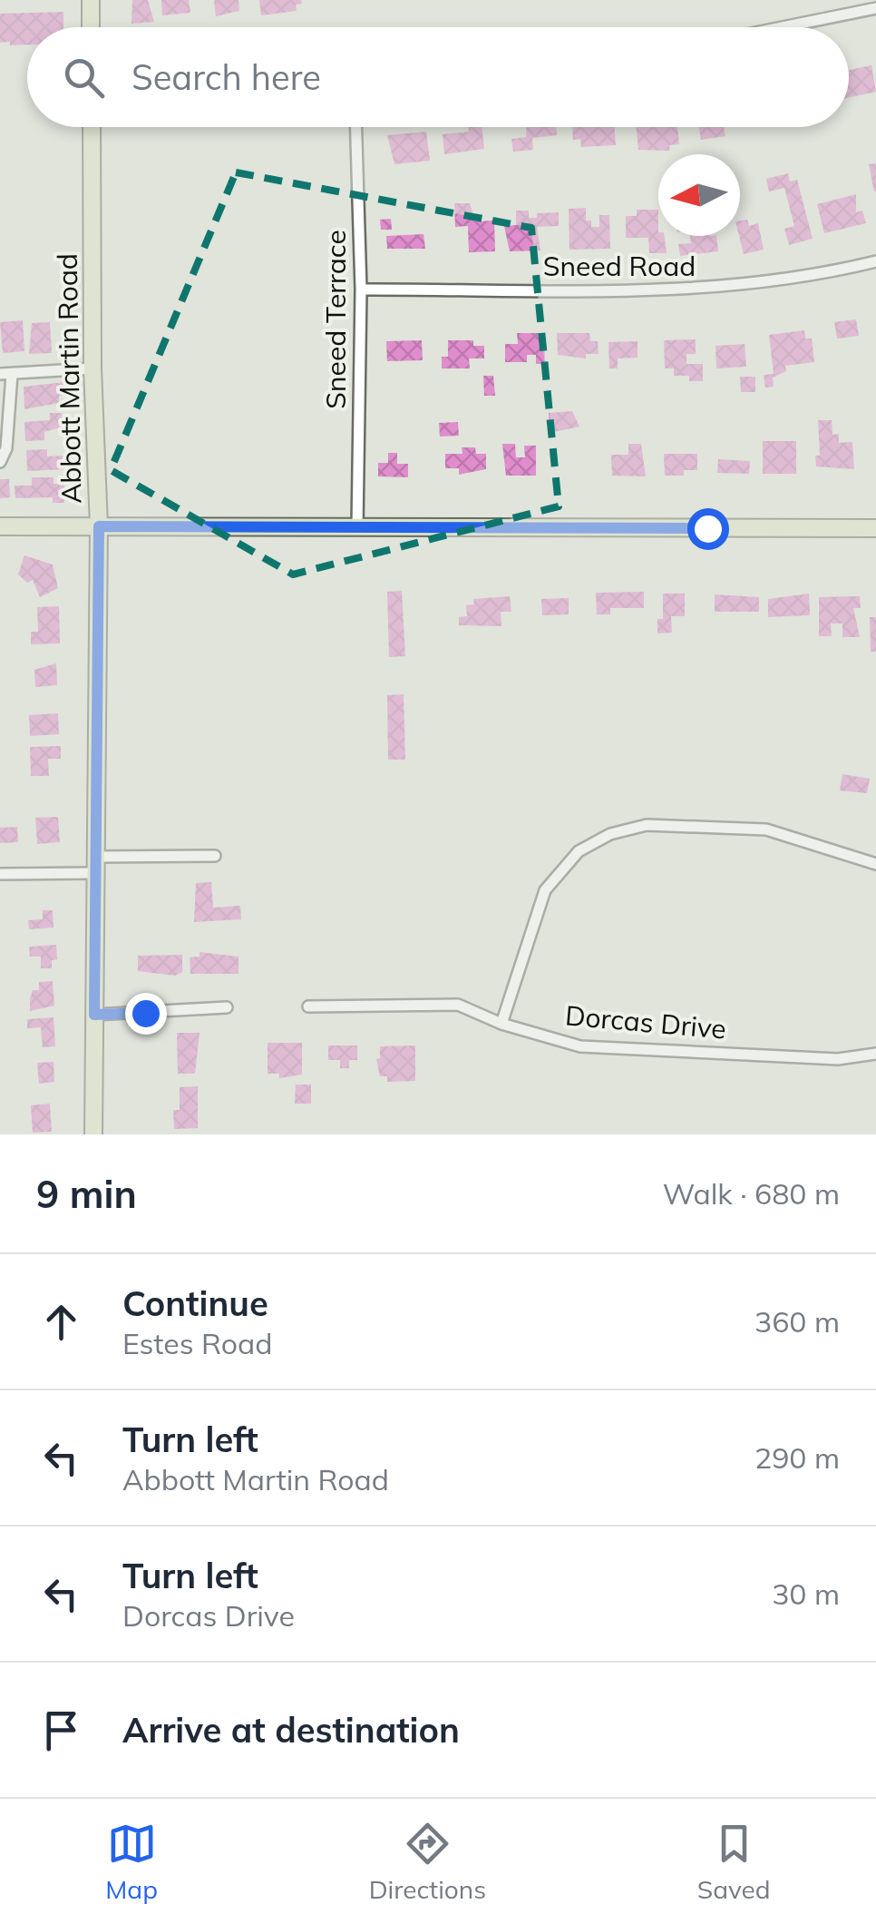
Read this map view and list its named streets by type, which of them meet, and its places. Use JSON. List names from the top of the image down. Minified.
{"streets":{"main road":["Abbott Martin Road"],"street":["Sneed Road","Sneed Terrace","Dorcas Drive"]},"crossings":[["Sneed Road","Sneed Terrace"]],"north":"left","page":{"search":"Search here","heading":["9 min","Walk · 680 m"],"list":[["Continue","Estes Road","360 m"],["Turn left","Abbott Martin Road","290 m"],["Turn left","Dorcas Drive","30 m"],"Arrive at destination"],"nav":["Map","Directions","Saved"]}}
